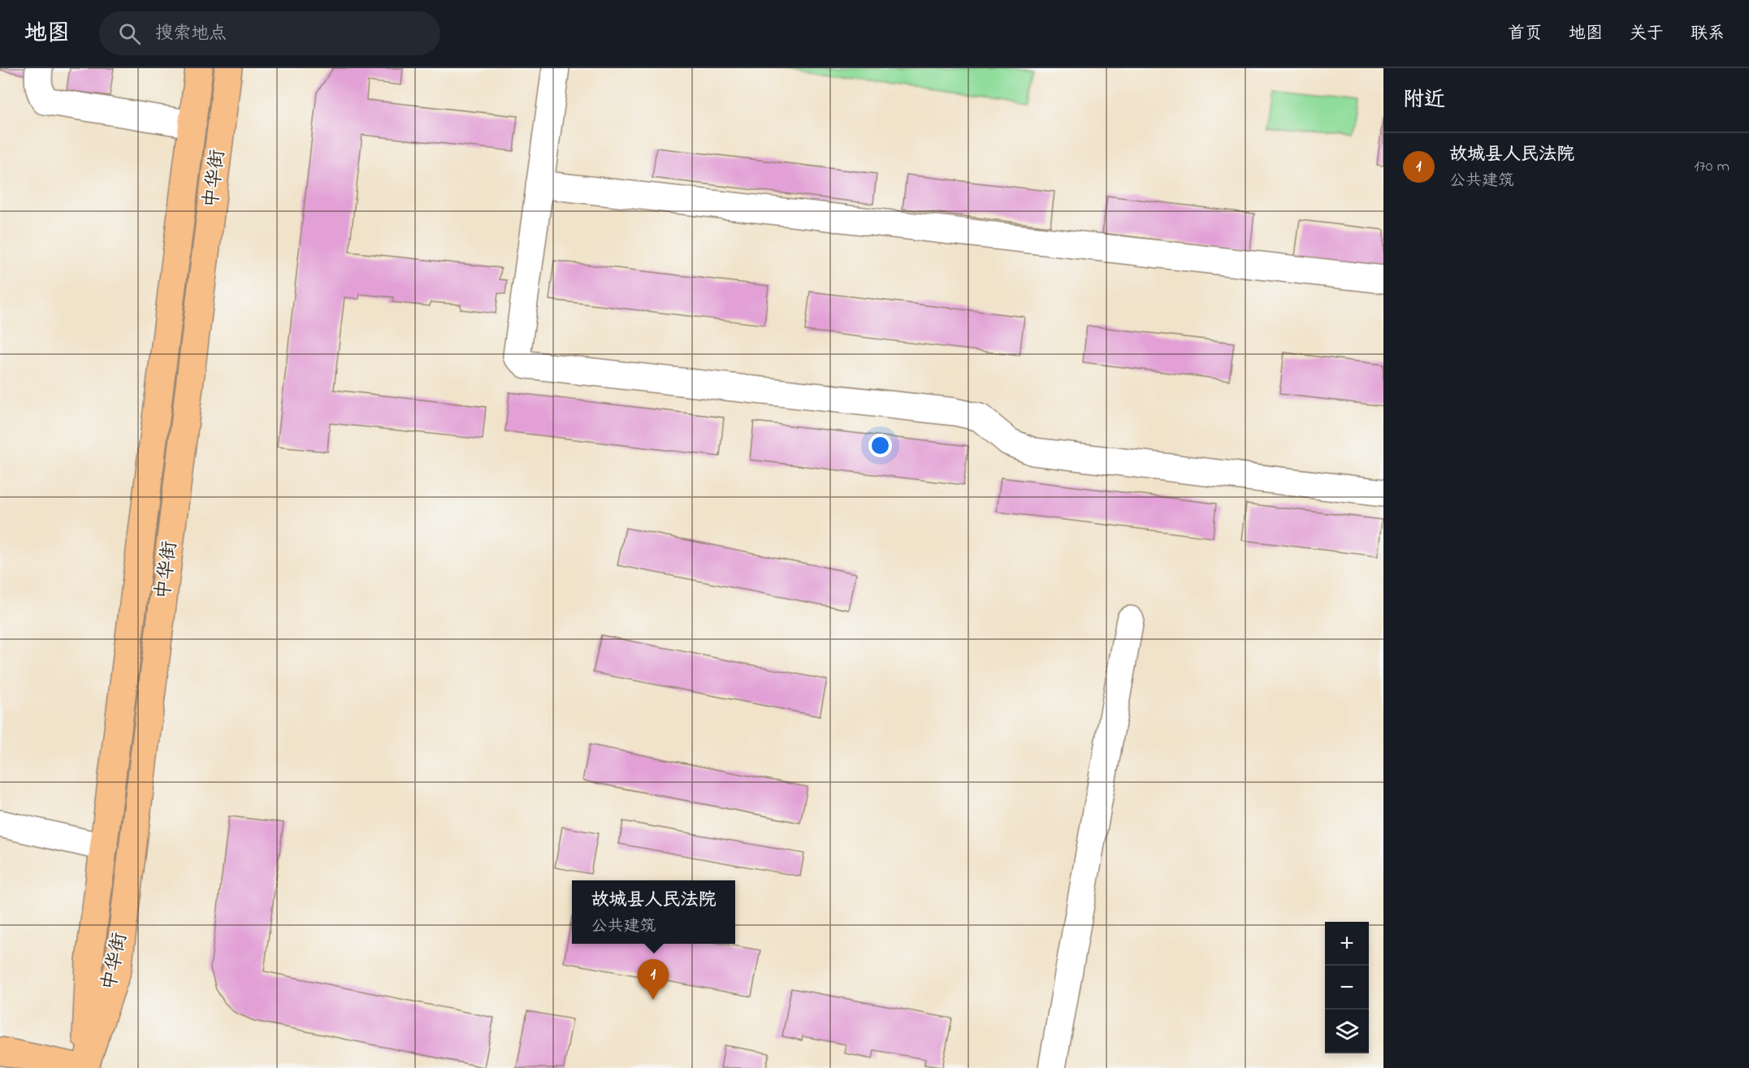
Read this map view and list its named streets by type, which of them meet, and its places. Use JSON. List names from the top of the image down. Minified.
{"streets":{"main road":["中华街"]},"page":{"header":"地图","search":"搜索地点","nav":["首页","地图","关于","联系"],"heading":"附近","list":[{"mark":"1","name":"故城县人民法院","note":"公共建筑","value":"170 m"}],"popup":["故城县人民法院","公共建筑"],"map_buttons":["+","−"],"pins":"1"}}
